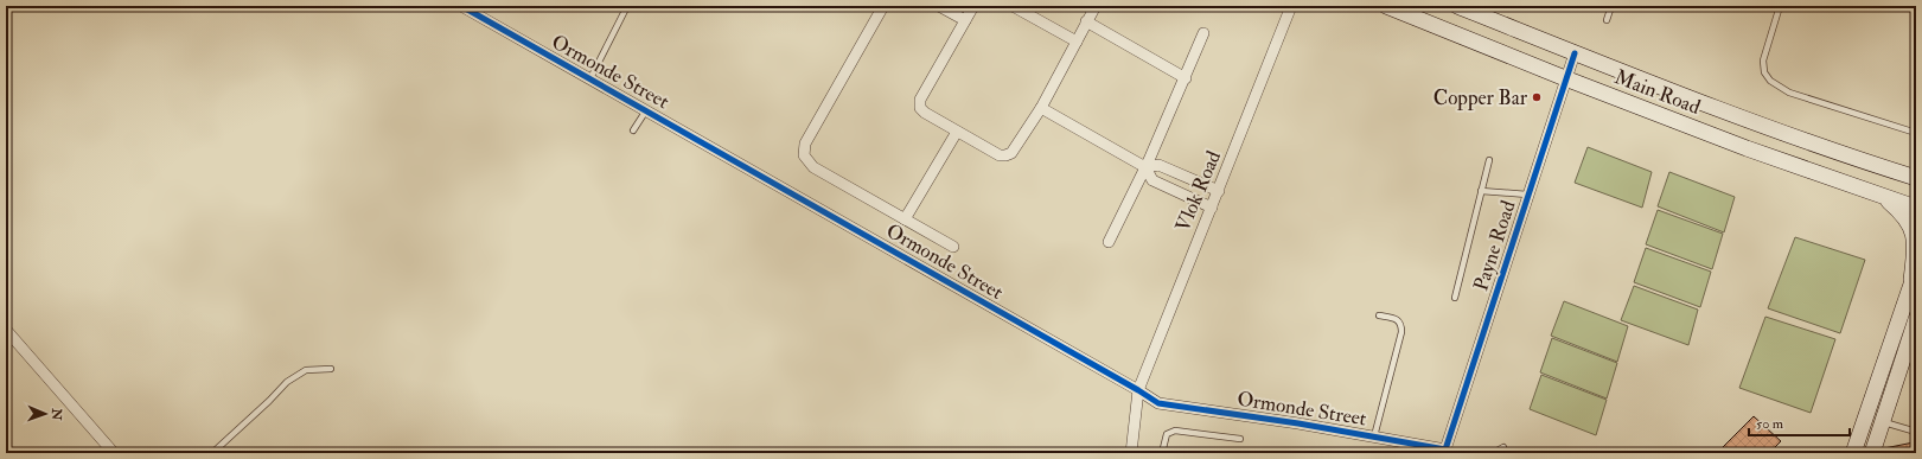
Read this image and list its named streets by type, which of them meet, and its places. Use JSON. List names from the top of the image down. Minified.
{"streets":{"main road":["Main Road"],"street":["Ormonde Street","Vlok Road","Payne Road"]},"crossings":[["Ormonde Street","Vlok Road"],["Ormonde Street","Payne Road"],["Main Road","Payne Road"]],"places":["Copper Bar"],"scale_bar":"50 m","north":"right"}
